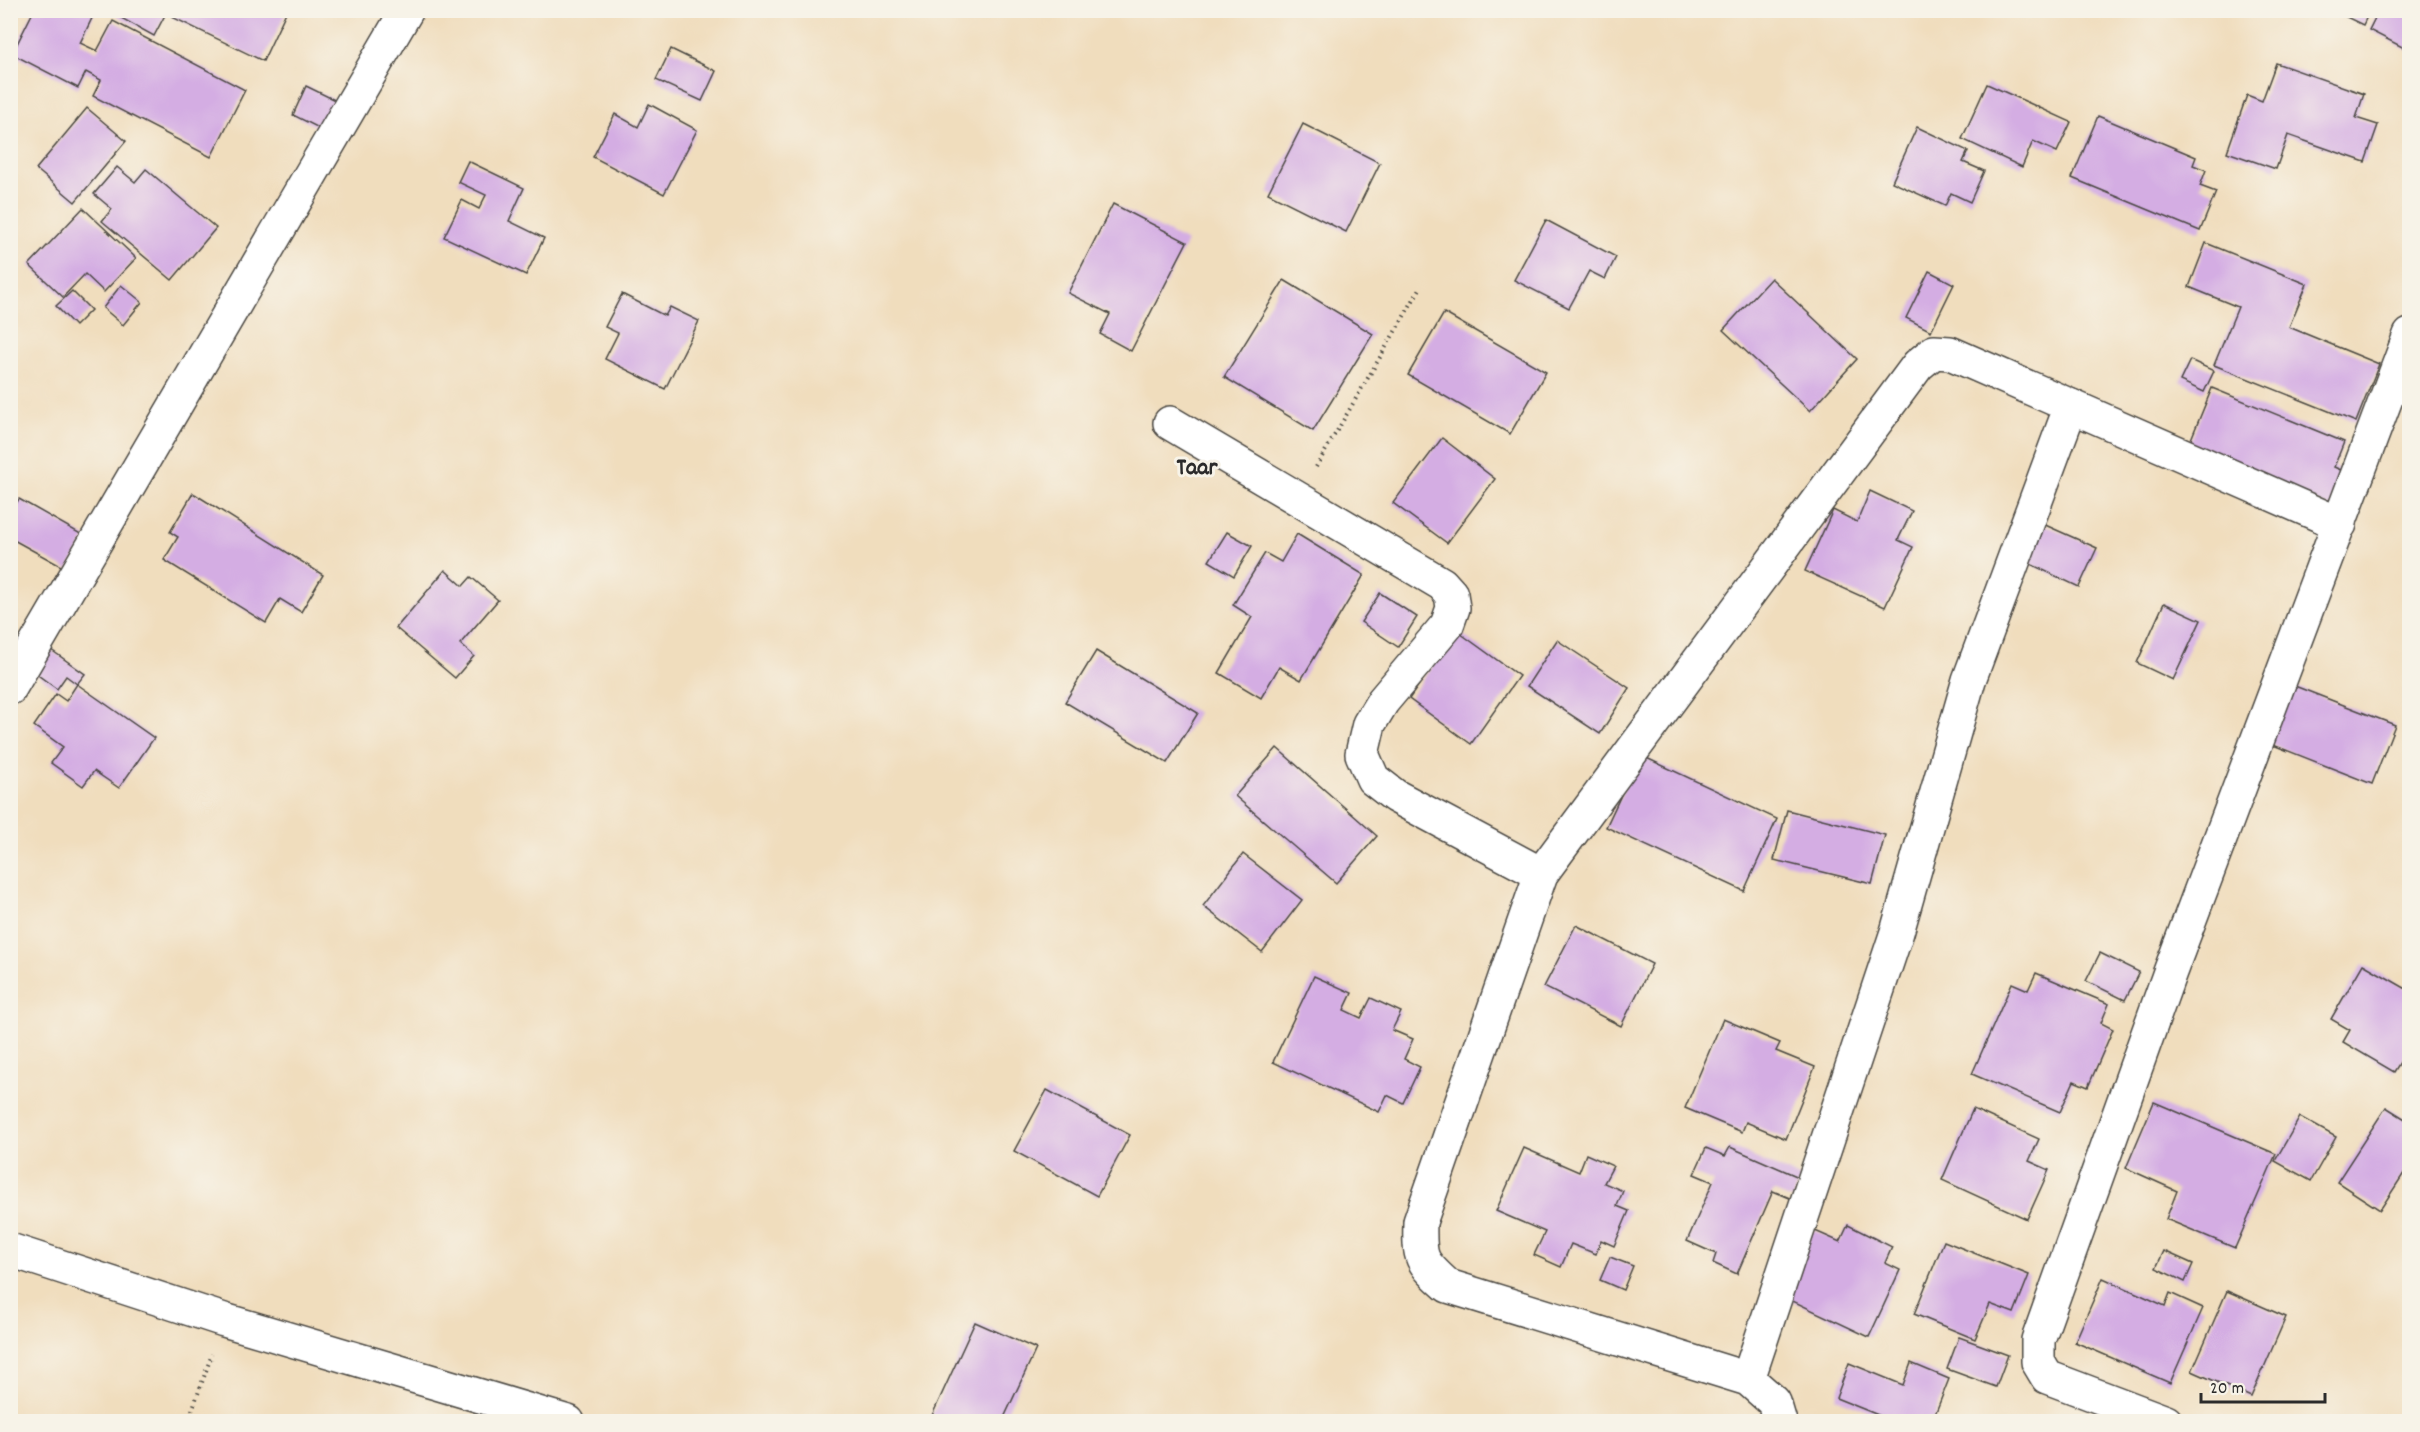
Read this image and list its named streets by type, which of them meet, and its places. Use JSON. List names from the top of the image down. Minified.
{"districts":["Taar"],"scale_bar":"20 m"}
